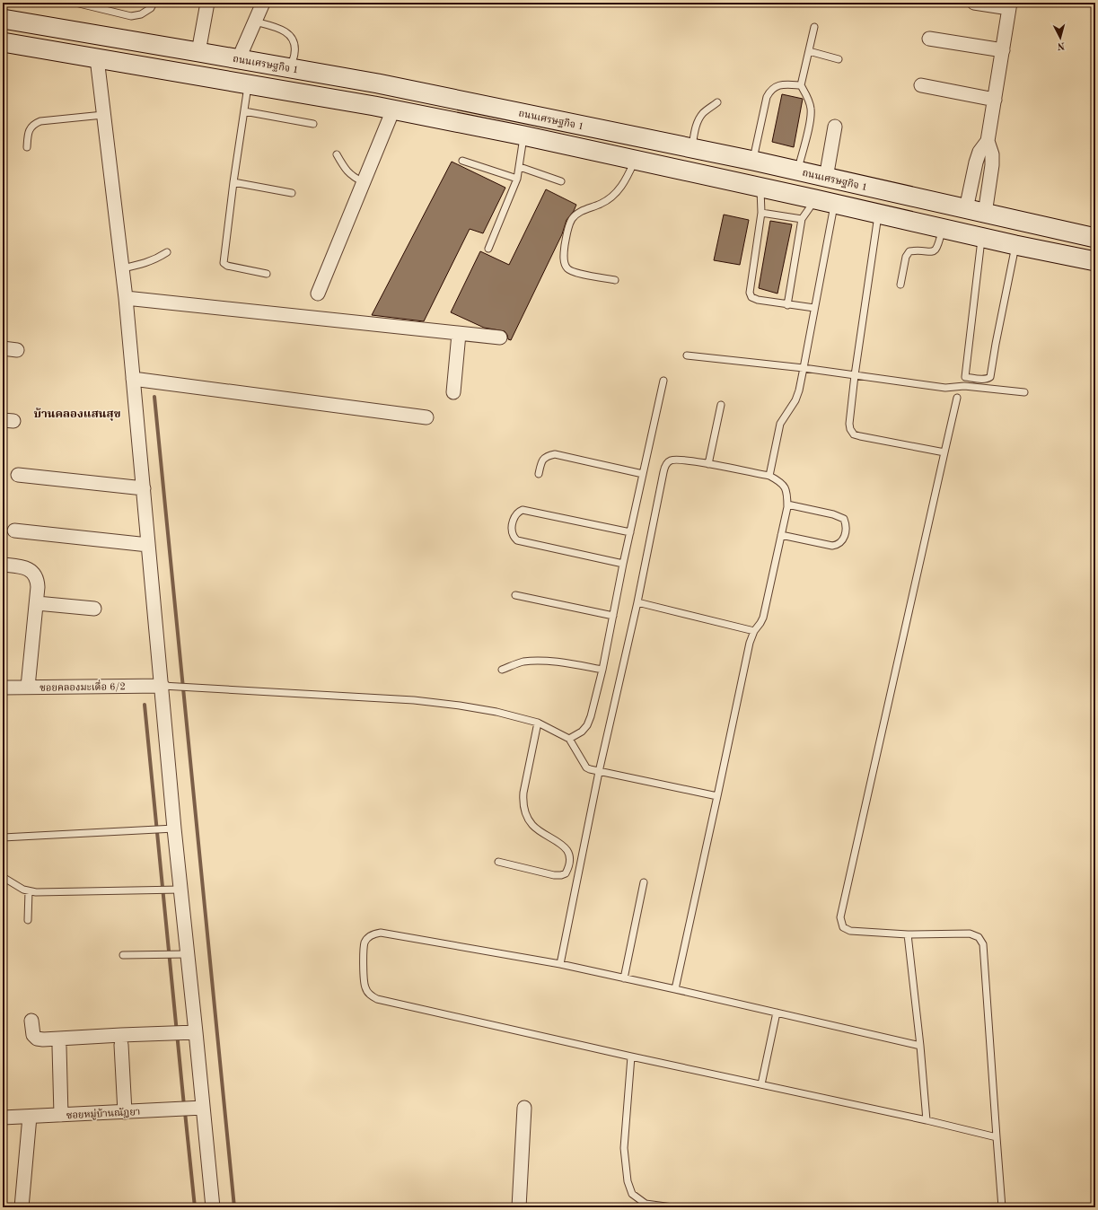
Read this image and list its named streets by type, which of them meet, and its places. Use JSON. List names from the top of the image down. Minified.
{"streets":{"main road":["ถนนเศรษฐกิจ 1"],"street":["ซอยคลองมะเดื่อ 6/2","ซอยหมู่บ้านณัฏยา"]},"districts":["บ้านคลองแสนสุข"],"north":"bottom"}
